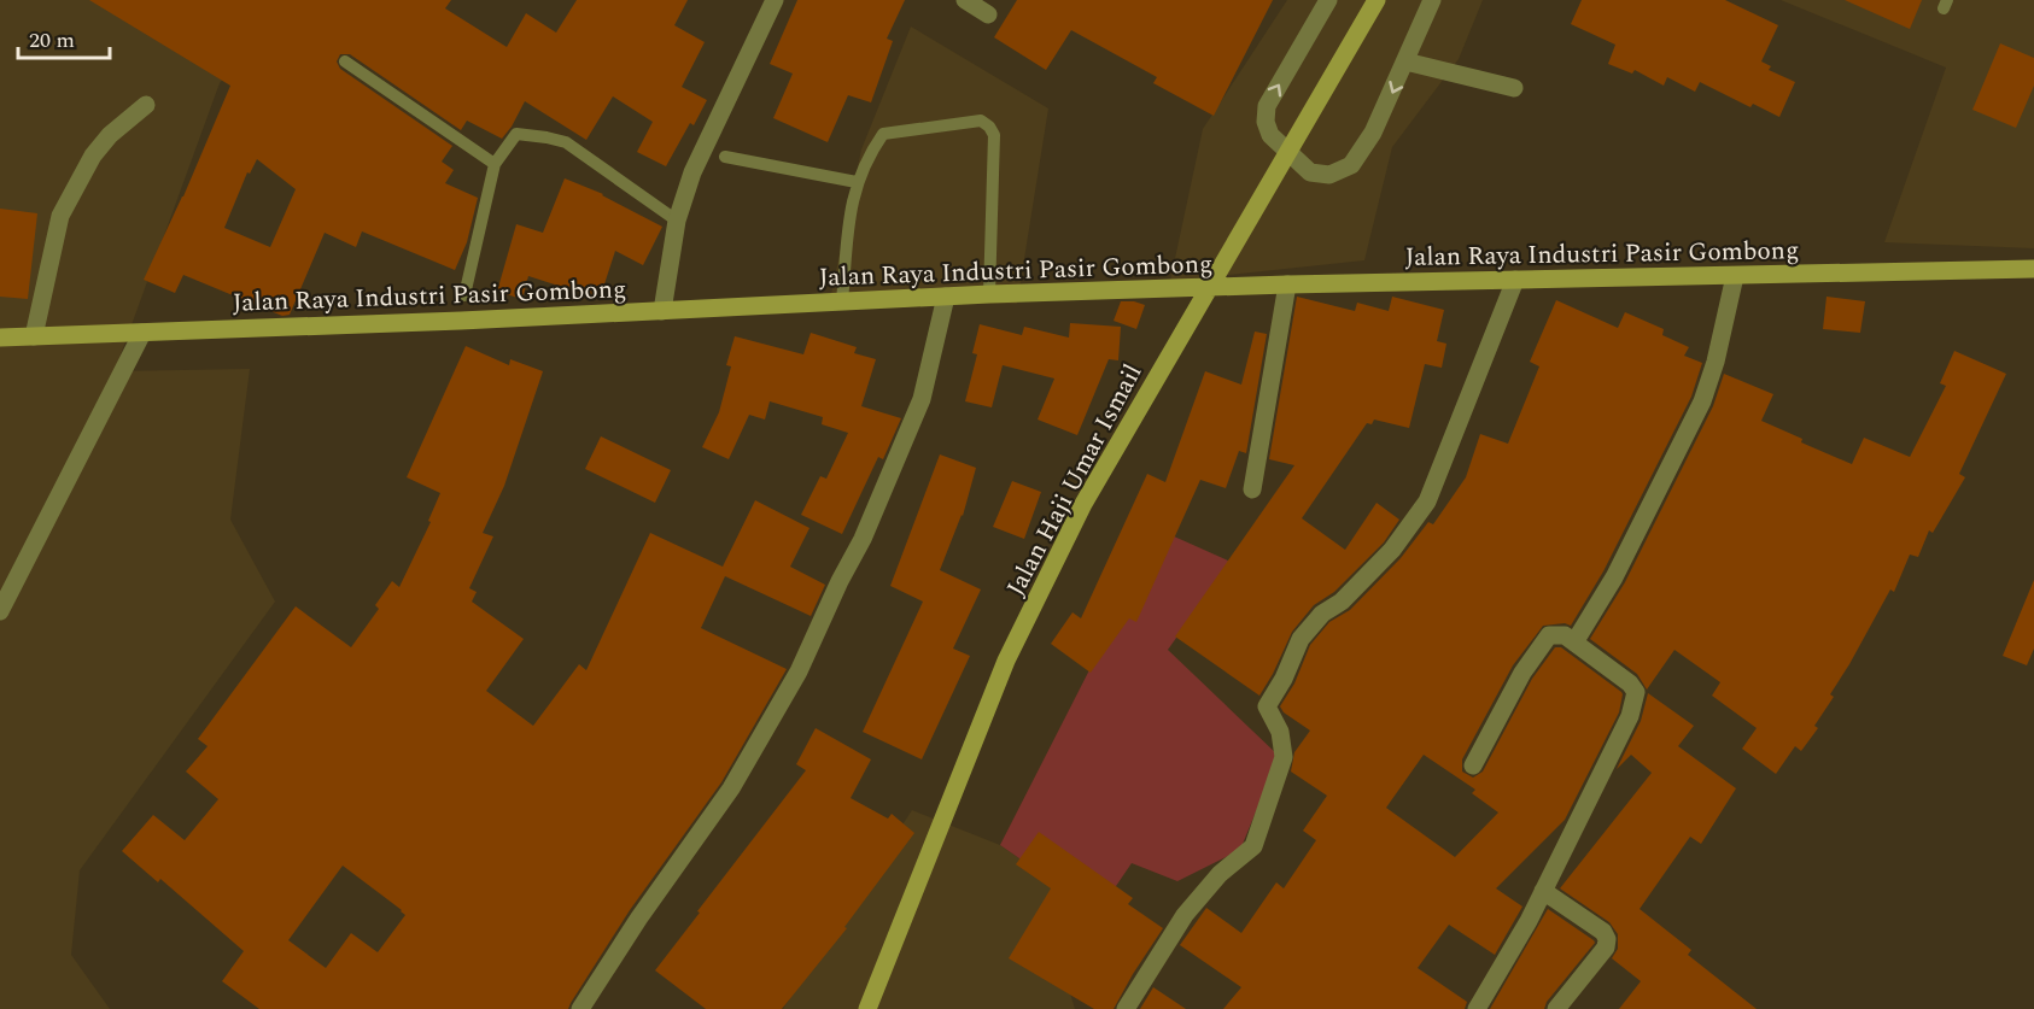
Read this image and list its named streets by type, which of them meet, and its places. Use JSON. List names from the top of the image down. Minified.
{"streets":{"main road":["Jalan Raya Industri Pasir Gombong","Jalan Haji Umar Ismail"]},"scale_bar":"20 m"}
